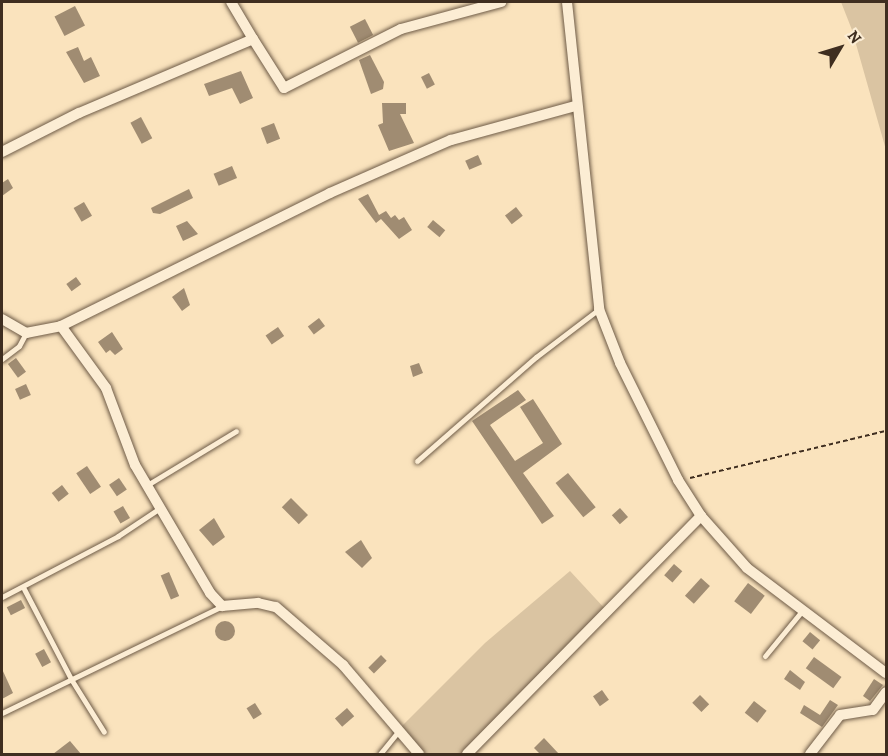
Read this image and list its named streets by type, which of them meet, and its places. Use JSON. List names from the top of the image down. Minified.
{"north":"top right"}
